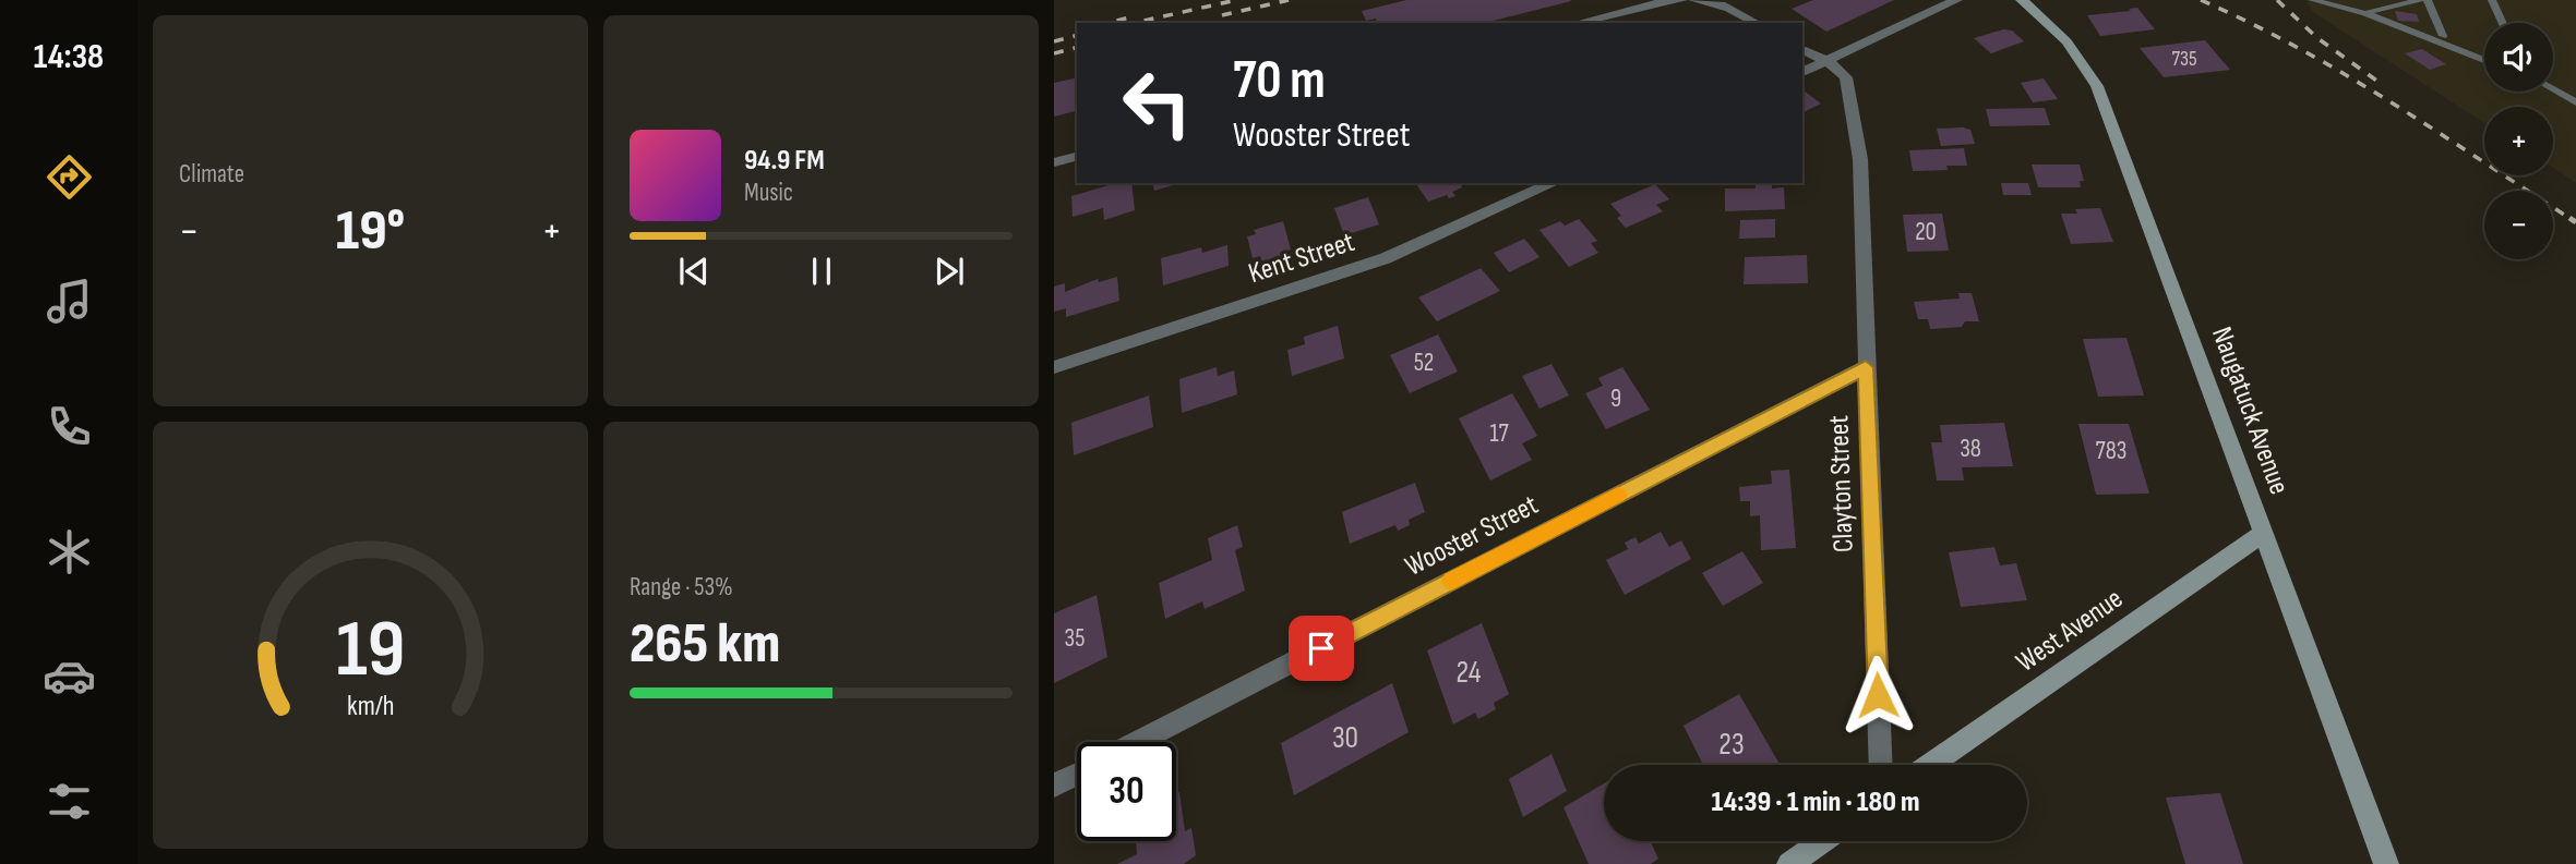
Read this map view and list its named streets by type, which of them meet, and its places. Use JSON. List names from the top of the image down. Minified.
{"streets":{"main road":["Naugatuck Avenue","West Avenue"],"street":["Kent Street","Clayton Street","Wooster Street"]},"crossings":[["Naugatuck Avenue","West Avenue"],["Clayton Street","Wooster Street"]],"house_numbers":["735","20","52","9","17","38","783","35","24","30","23"],"page":{"tabs":"14:38","tile":["Climate",["Range · 53%","265 km"]],"map_buttons":["+","−"],"turn":["70 m","Wooster Street"],"song":["94.9 FM","Music"],"heat":["−","19°","+"],"limit":"30","trip":"14:39 · 1 min · 180 m","gauge":["19","km/h"]}}
